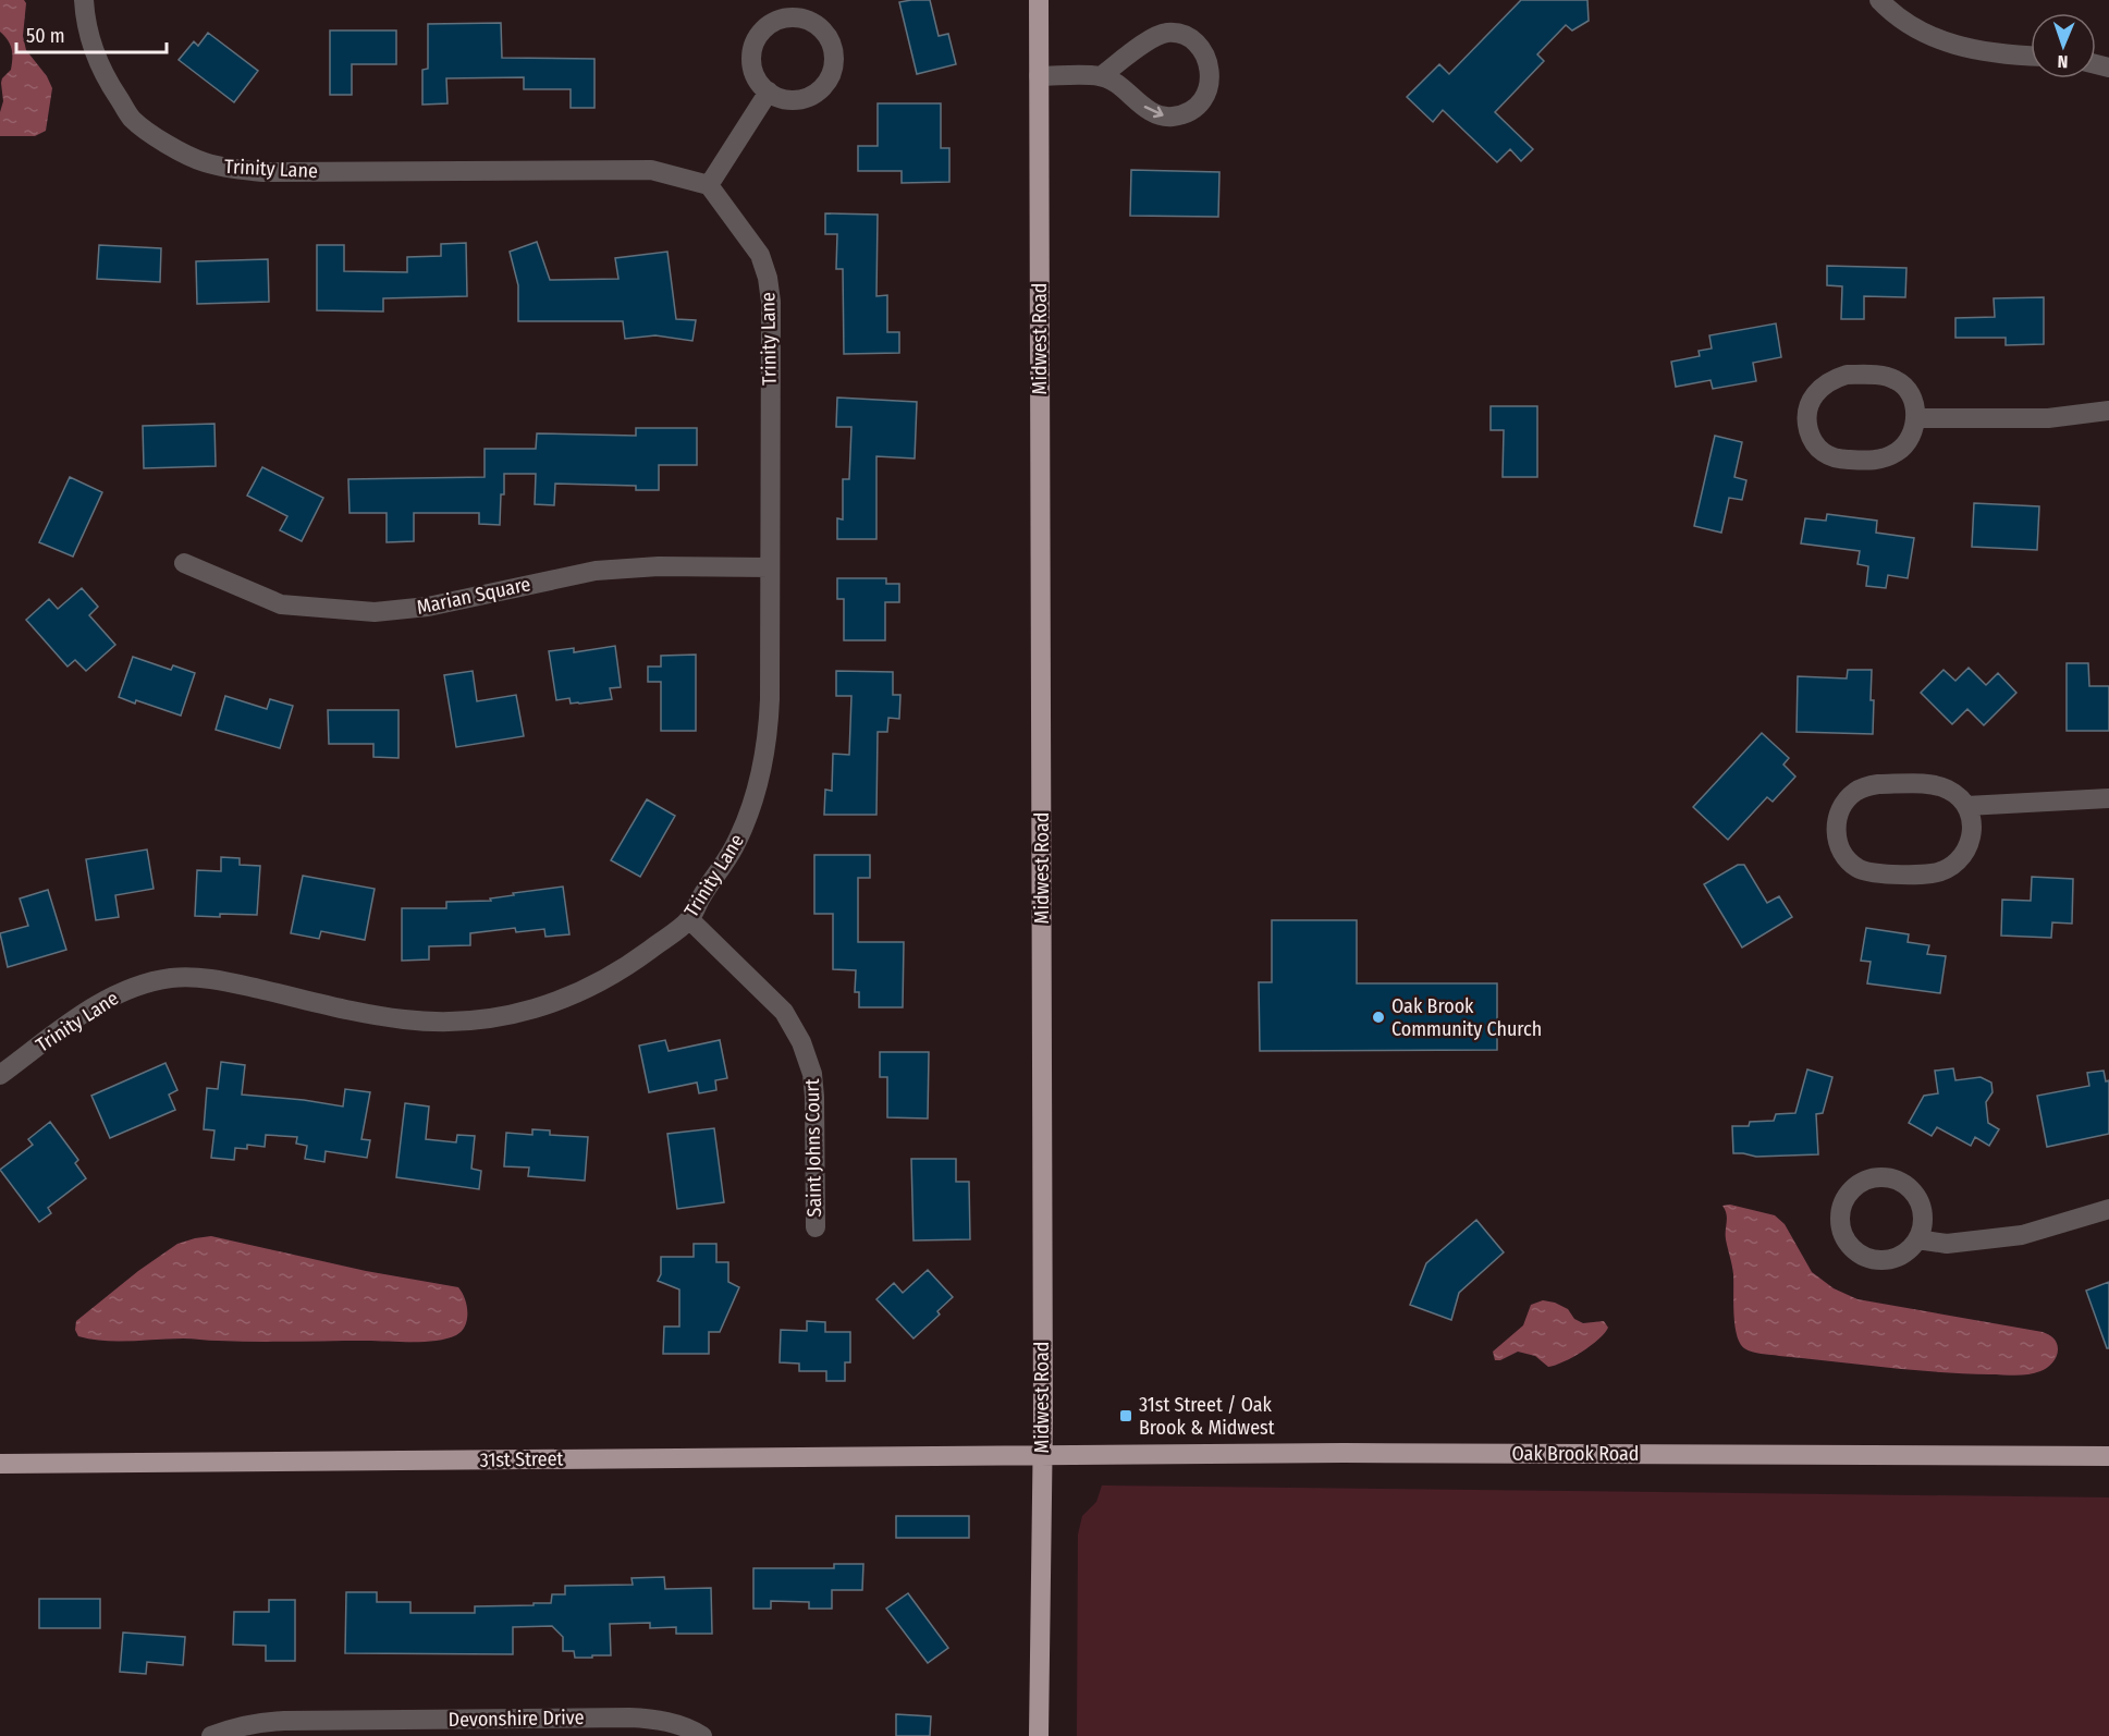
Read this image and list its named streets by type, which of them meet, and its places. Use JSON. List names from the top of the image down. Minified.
{"streets":{"main road":["Midwest Road","Oak Brook Road","31st Street"],"street":["Trinity Lane","Marian Square","Saint Johns Court","Devonshire Drive"]},"crossings":[["Trinity Lane","Marian Square"],["Trinity Lane","Saint Johns Court"],["Midwest Road","Oak Brook Road"],["Midwest Road","31st Street"],["Oak Brook Road","31st Street"]],"places":{"other":["Oak Brook Community Church"],"transit":["31st Street / Oak Brook & Midwest"]},"scale_bar":"50 m","north":"bottom"}
